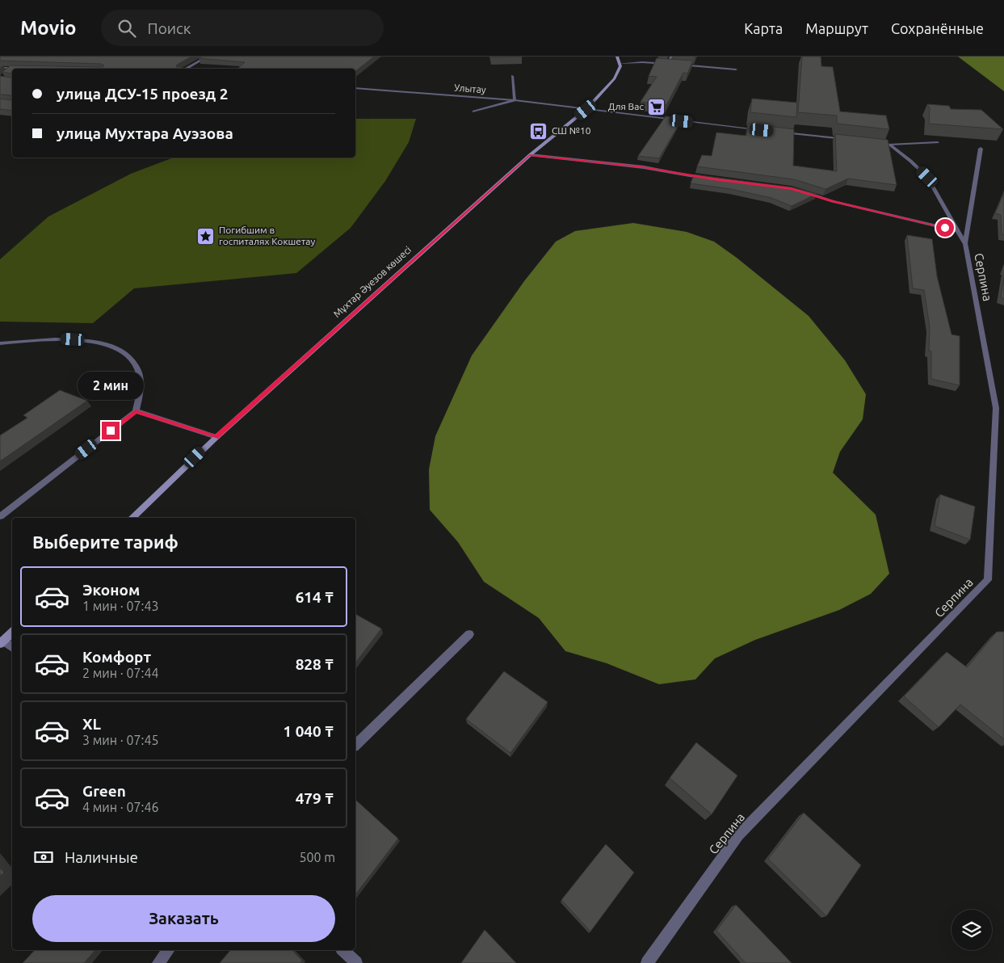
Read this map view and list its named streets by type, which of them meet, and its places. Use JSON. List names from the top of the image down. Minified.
{"streets":{"main road":["Мұхтар Әуезов көшесі"],"street":["Улытау","Серпина"]},"crossings":[["Улытау","Мұхтар Әуезов көшесі"]],"places":{"supermarket":["Для Вас"],"bus stop":["СШ №10"],"place":["Погибшим в госпиталях Кокшетау"]},"page":{"header":"Movio","search":"Поиск","nav":["Карта","Маршрут","Сохранённые"],"banner":["улица ДСУ-15 проезд 2","улица Мухтара Ауэзова"],"bubble":"2 мин","heading":"Выберите тариф","list":[{"name":"Эконом","note":"1 мин · 07:43","value":"614 ₸"},{"name":"Комфорт","note":"2 мин · 07:44","value":"828 ₸"},{"name":"XL","note":"3 мин · 07:45","value":"1 040 ₸"},{"name":"Green","note":"4 мин · 07:46","value":"479 ₸"}],"pay":["Наличные","500 m"],"buttons":"Заказать"}}
